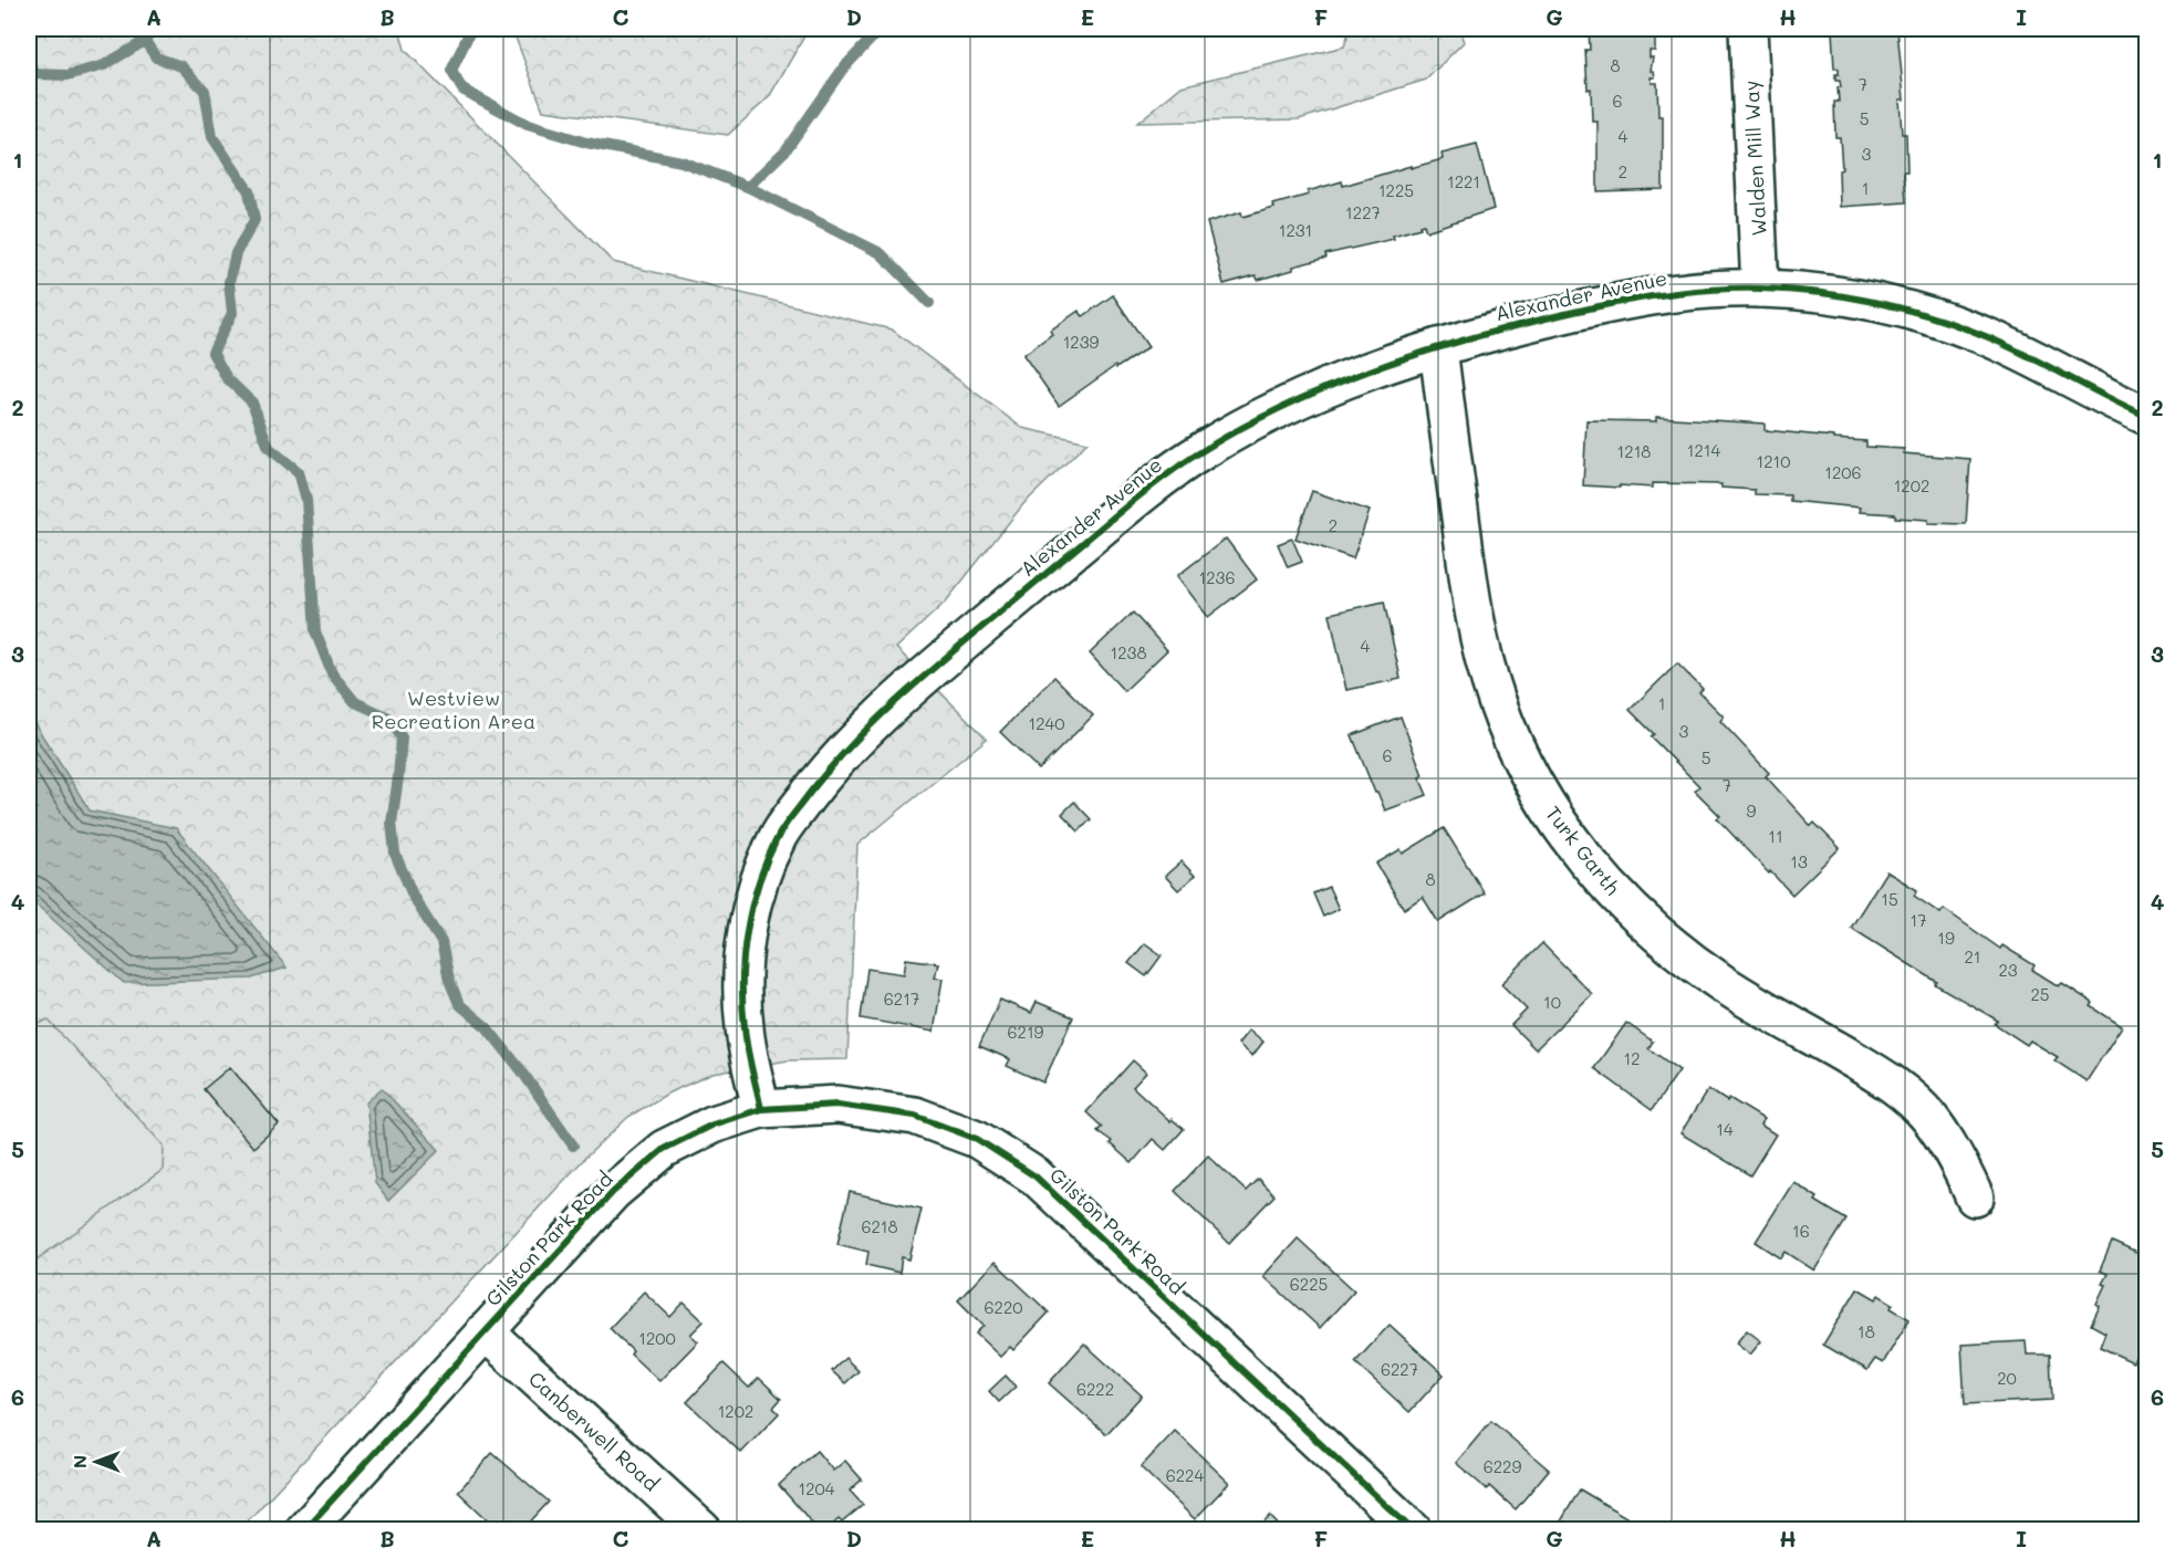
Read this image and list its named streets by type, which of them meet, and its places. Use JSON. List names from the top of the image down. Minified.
{"streets":{"street":["Walden Mill Way","Alexander Avenue","Turk Garth","Gilston Park Road","Canberwell Road"]},"crossings":[["Walden Mill Way","Alexander Avenue"],["Alexander Avenue","Turk Garth"],["Alexander Avenue","Gilston Park Road"],["Gilston Park Road","Canberwell Road"]],"parks":["Westview Recreation Area"],"house_numbers":["8","7","6","5","4","3","2","1221","1","1225","1227","1231","1239","1214","1218","1210","1206","1202","2","1236","4","1238","1","1240","3","6","5","7","9","11","13","8","15","17","19","21","23","25","6217","10","6219","12","14","6218","16","6225","6220","18","1200","6227","20","6222","1202","6229","6224","1204"],"north":"left","grid":{"columns":["A","B","C","D","E","F","G","H","I"],"rows":["1","2","3","4","5","6"]}}
